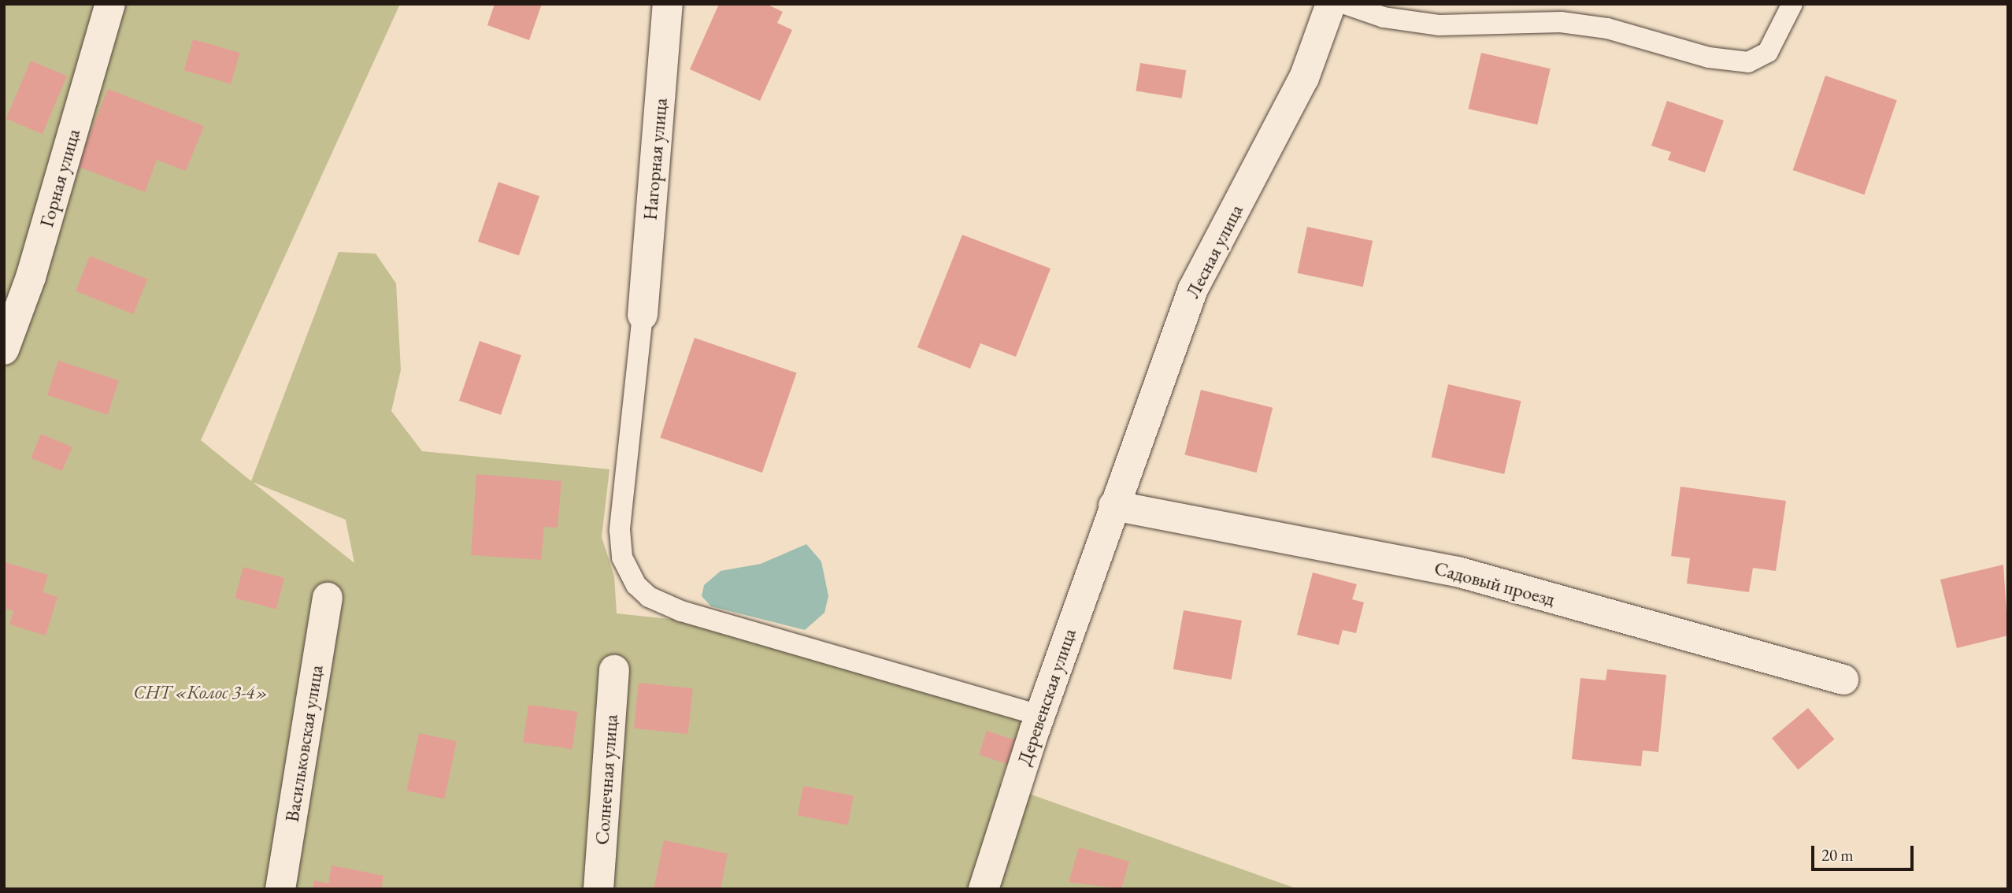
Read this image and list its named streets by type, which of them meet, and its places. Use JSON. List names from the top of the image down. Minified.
{"streets":{"street":["Нагорная улица","Горная улица","Лесная улица","Садовый проезд","Деревенская улица","Васильковская улица","Солнечная улица"]},"crossings":[["Лесная улица","Садовый проезд"],["Лесная улица","Деревенская улица"],["Садовый проезд","Деревенская улица"]],"parks":["СНТ «Колос 3-4»"],"scale_bar":"20 m"}
